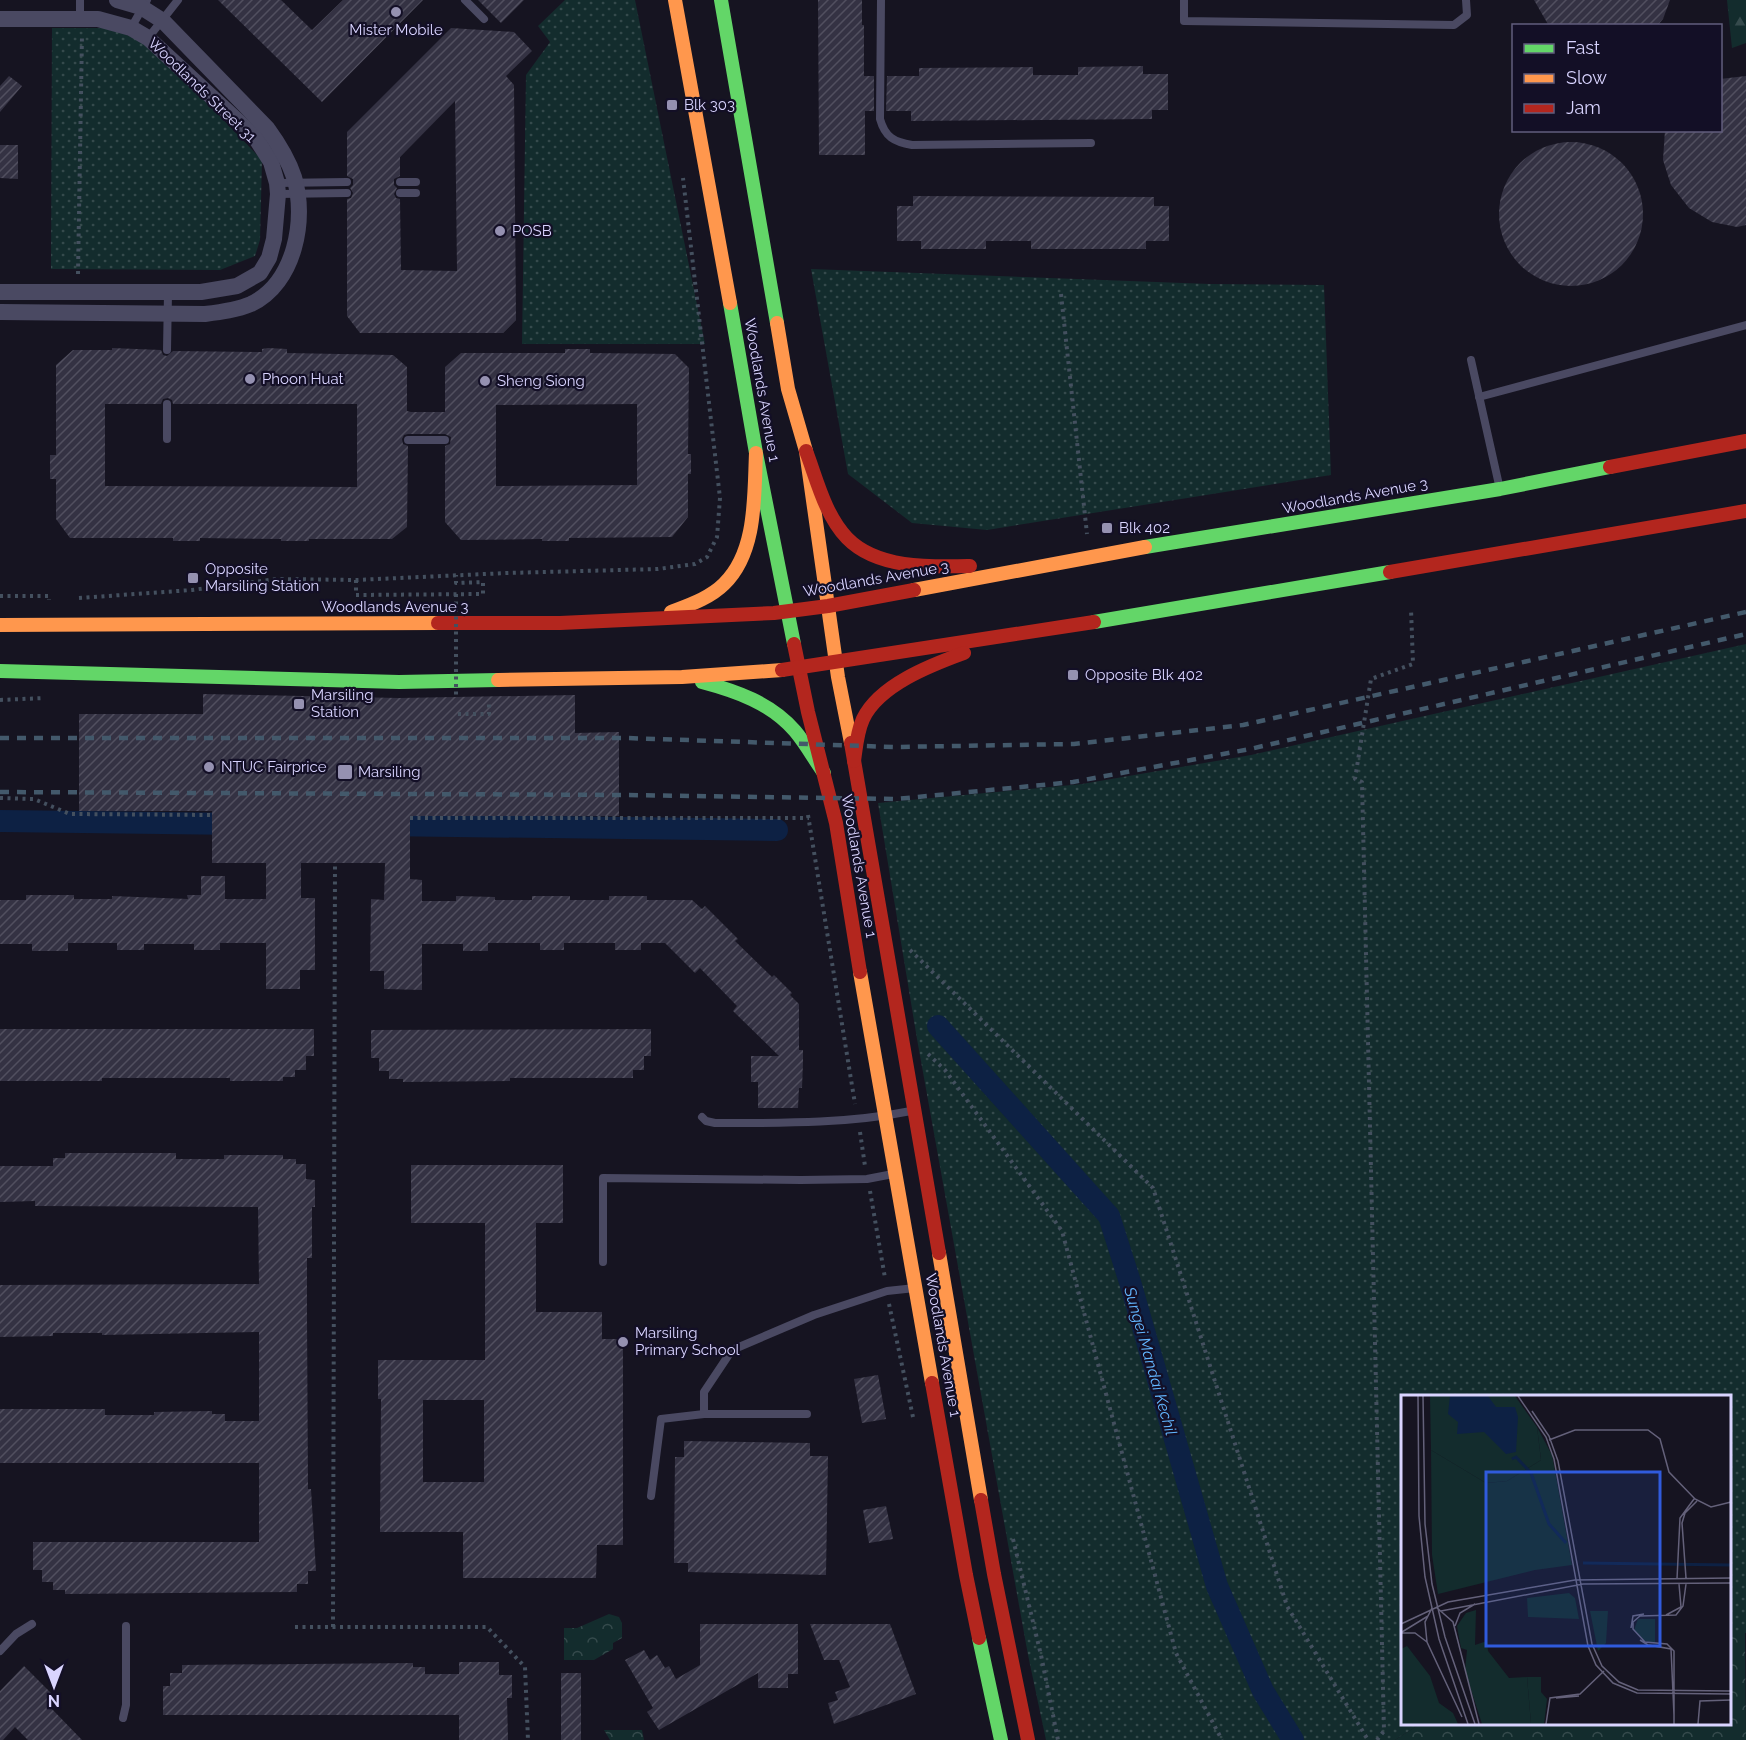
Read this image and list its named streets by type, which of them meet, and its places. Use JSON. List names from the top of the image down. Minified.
{"streets":{"main road":["Woodlands Avenue 1","Woodlands Avenue 3"],"street":["Woodlands Street 31"]},"crossings":[["Woodlands Avenue 1","Woodlands Avenue 3"]],"water":["Sungei Mandai Kechil"],"places":{"other":["Mister Mobile","POSB","Phoon Huat","Sheng Siong","NTUC Fairprice","Marsiling Primary School"],"transit":["Blk 303","Blk 402","Opposite Marsiling Station","Opposite Blk 402","Marsiling Station","Marsiling"]},"legend":["Fast","Slow","Jam"],"north":"bottom"}
